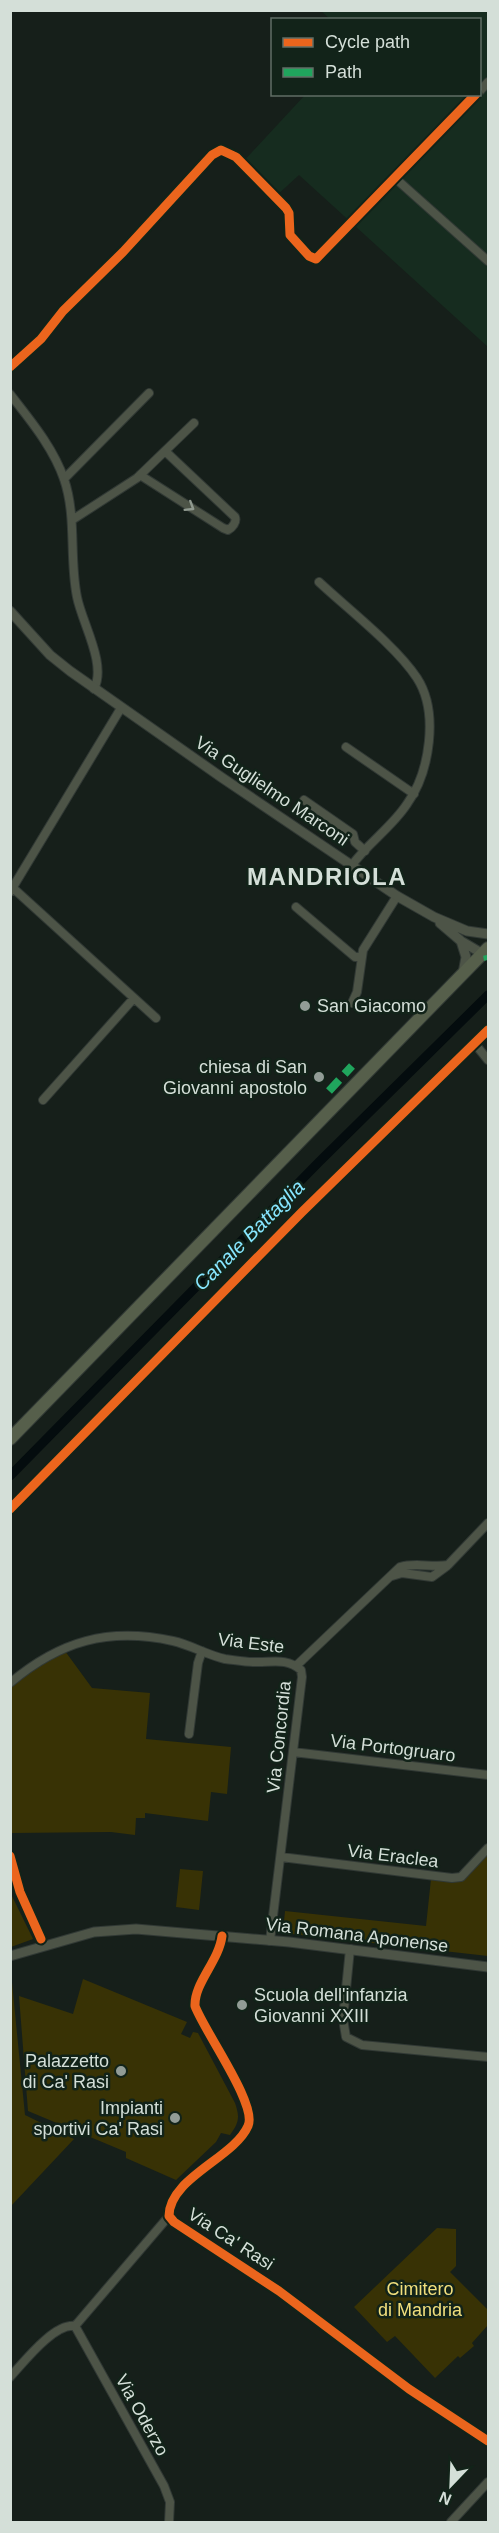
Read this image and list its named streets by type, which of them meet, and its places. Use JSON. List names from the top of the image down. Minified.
{"streets":{"street":["Via Guglielmo Marconi","Via Este","Via Concordia","Via Portogruaro","Via Eraclea","Via Romana Aponense","Via Ca' Rasi","Via Oderzo"]},"crossings":[["Via Este","Via Concordia"],["Via Concordia","Via Portogruaro"],["Via Concordia","Via Eraclea"],["Via Concordia","Via Romana Aponense"],["Via Romana Aponense","Via Ca' Rasi"]],"districts":["MANDRIOLA"],"water":["Canale Battaglia"],"parks":["Cimitero di Mandria"],"places":["San Giacomo","chiesa di San Giovanni apostolo","Scuola dell'infanzia Giovanni XXIII","Palazzetto di Ca' Rasi","Impianti sportivi Ca' Rasi"],"legend":["Cycle path","Path"],"north":"bottom left"}
